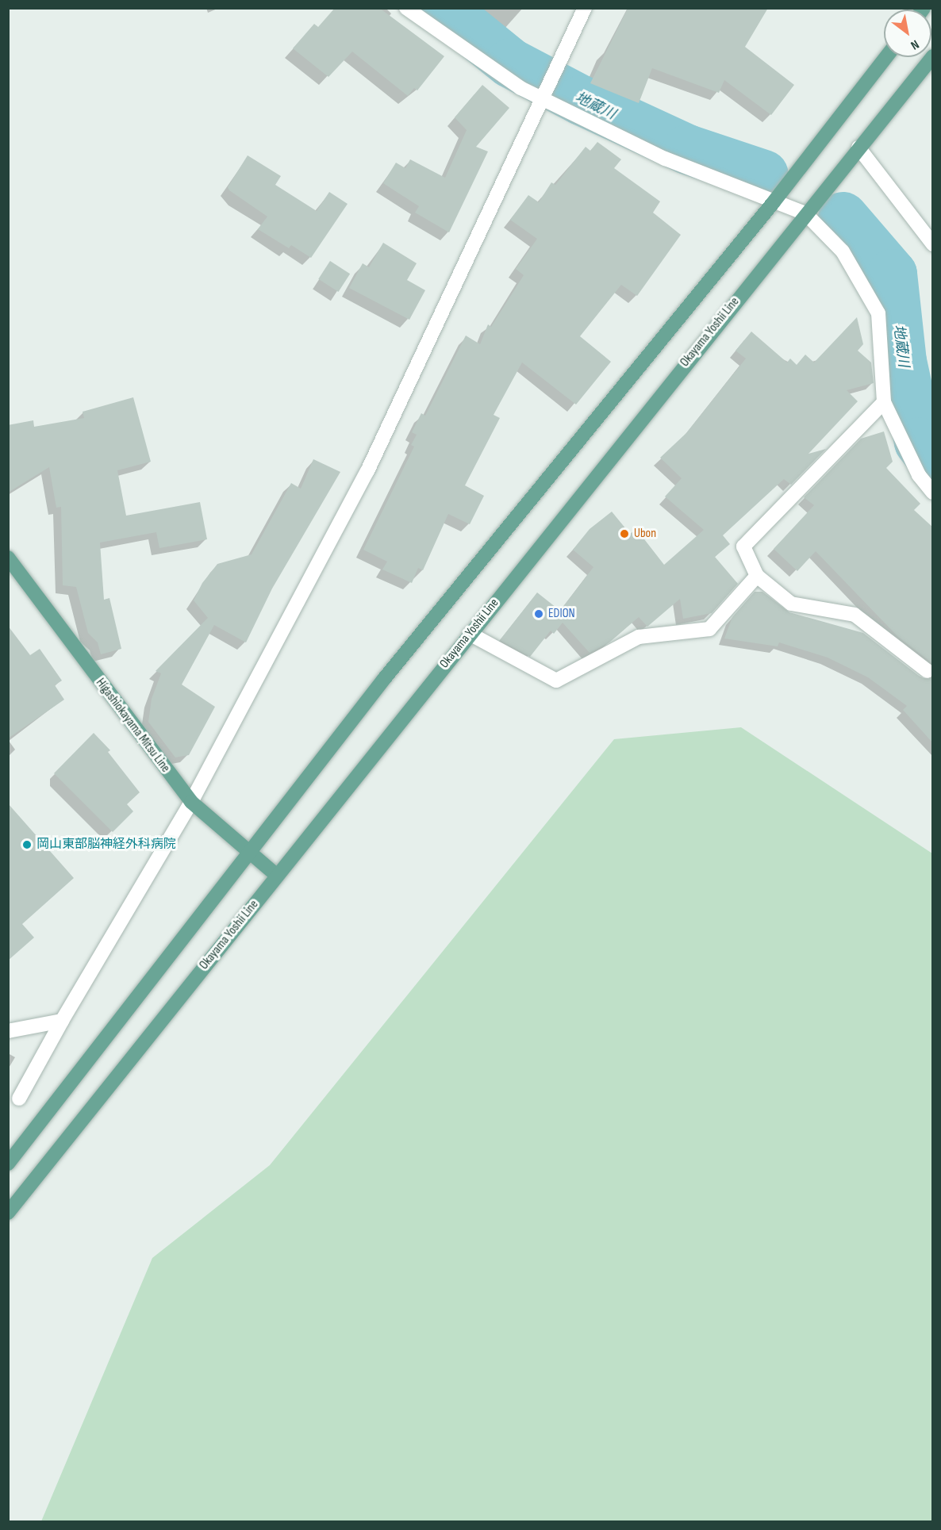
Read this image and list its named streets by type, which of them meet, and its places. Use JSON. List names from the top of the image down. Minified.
{"streets":{"main road":["Okayama Yoshii Line","Higashiokayama Mitsu Line"]},"crossings":[["Okayama Yoshii Line","Higashiokayama Mitsu Line"]],"water":["地蔵川"],"places":["Ubon","EDION","岡山東部脳神経外科病院"],"north":"bottom right"}
